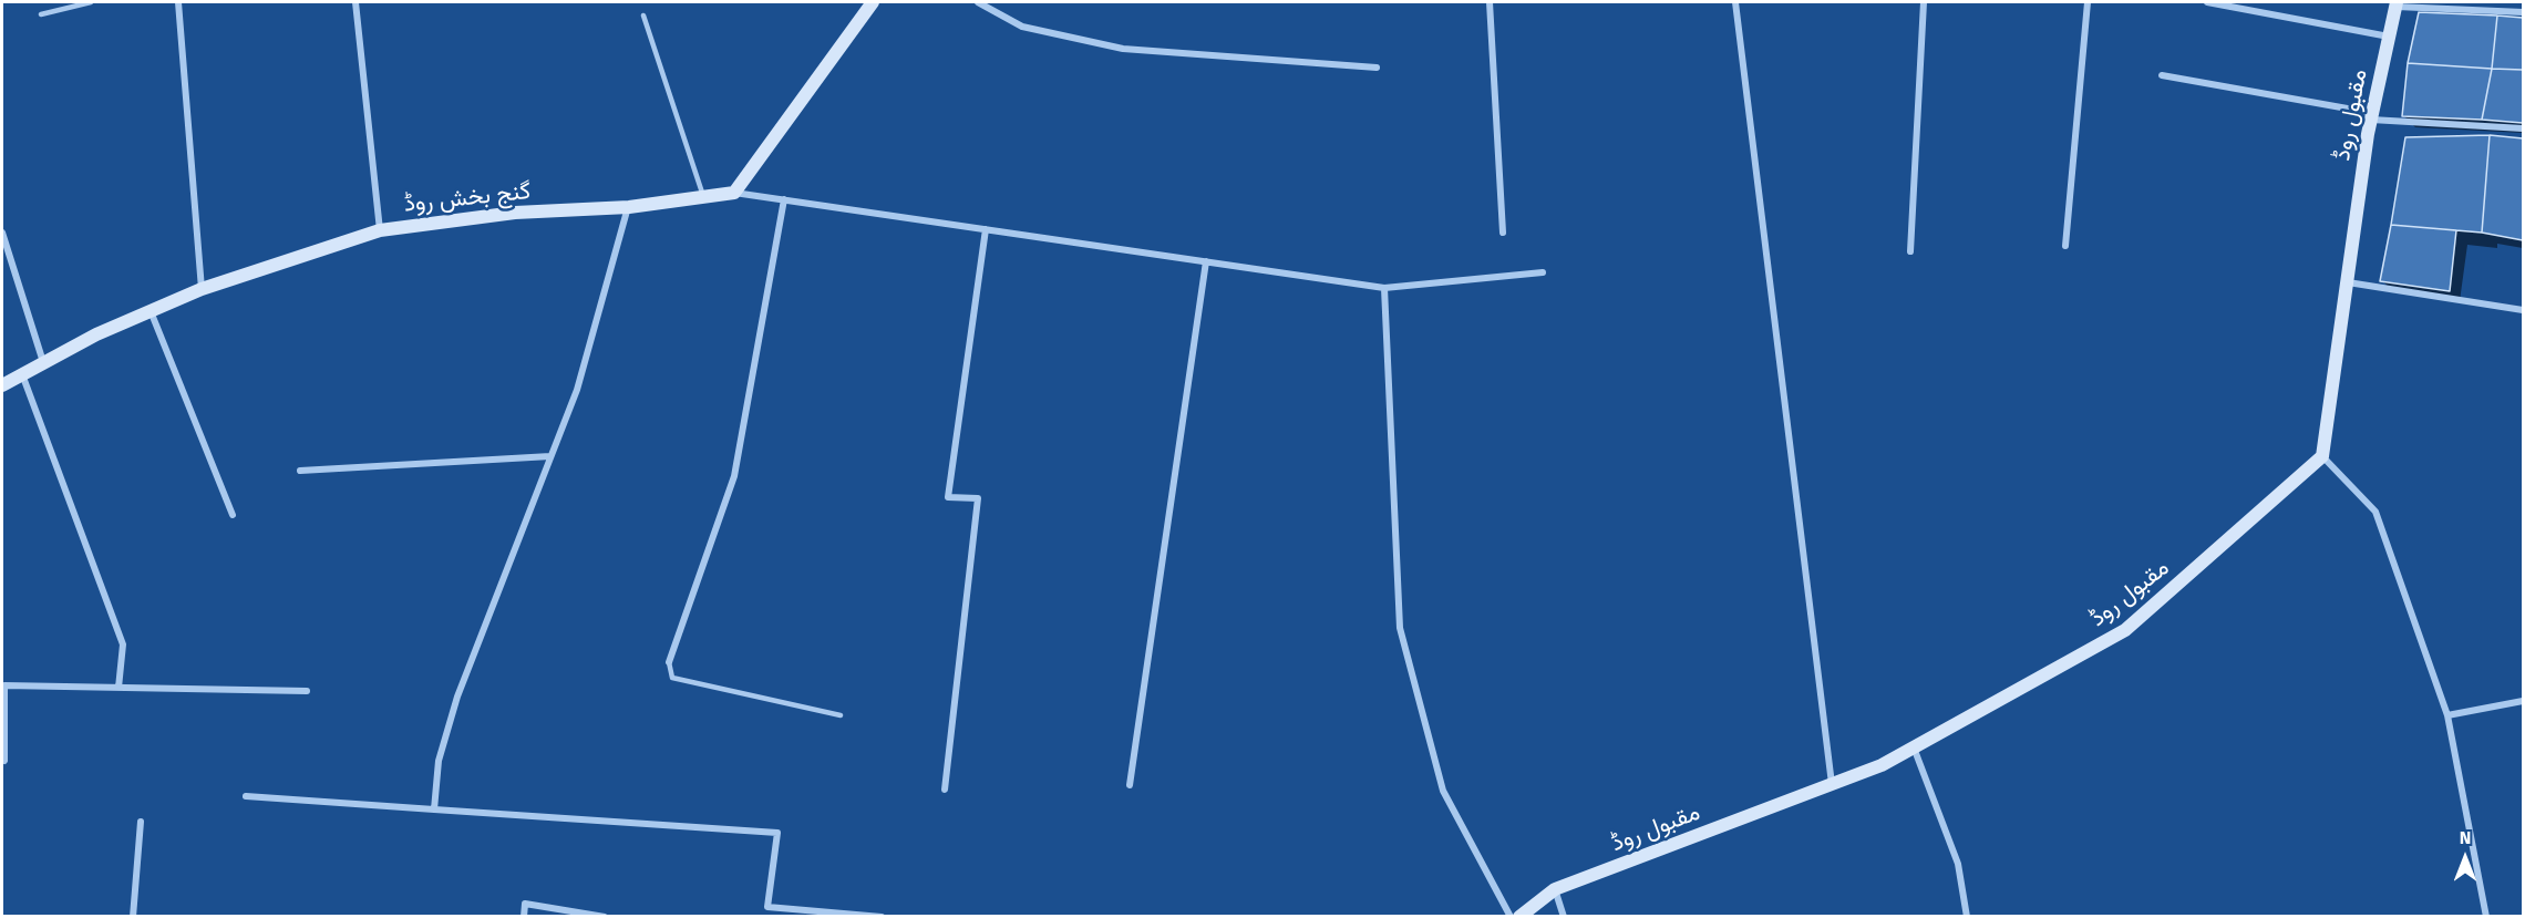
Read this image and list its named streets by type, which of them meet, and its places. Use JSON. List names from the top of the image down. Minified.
{"streets":{"street":["مقبول روڈ","گنج بخش روڈ"]},"north":"top"}
